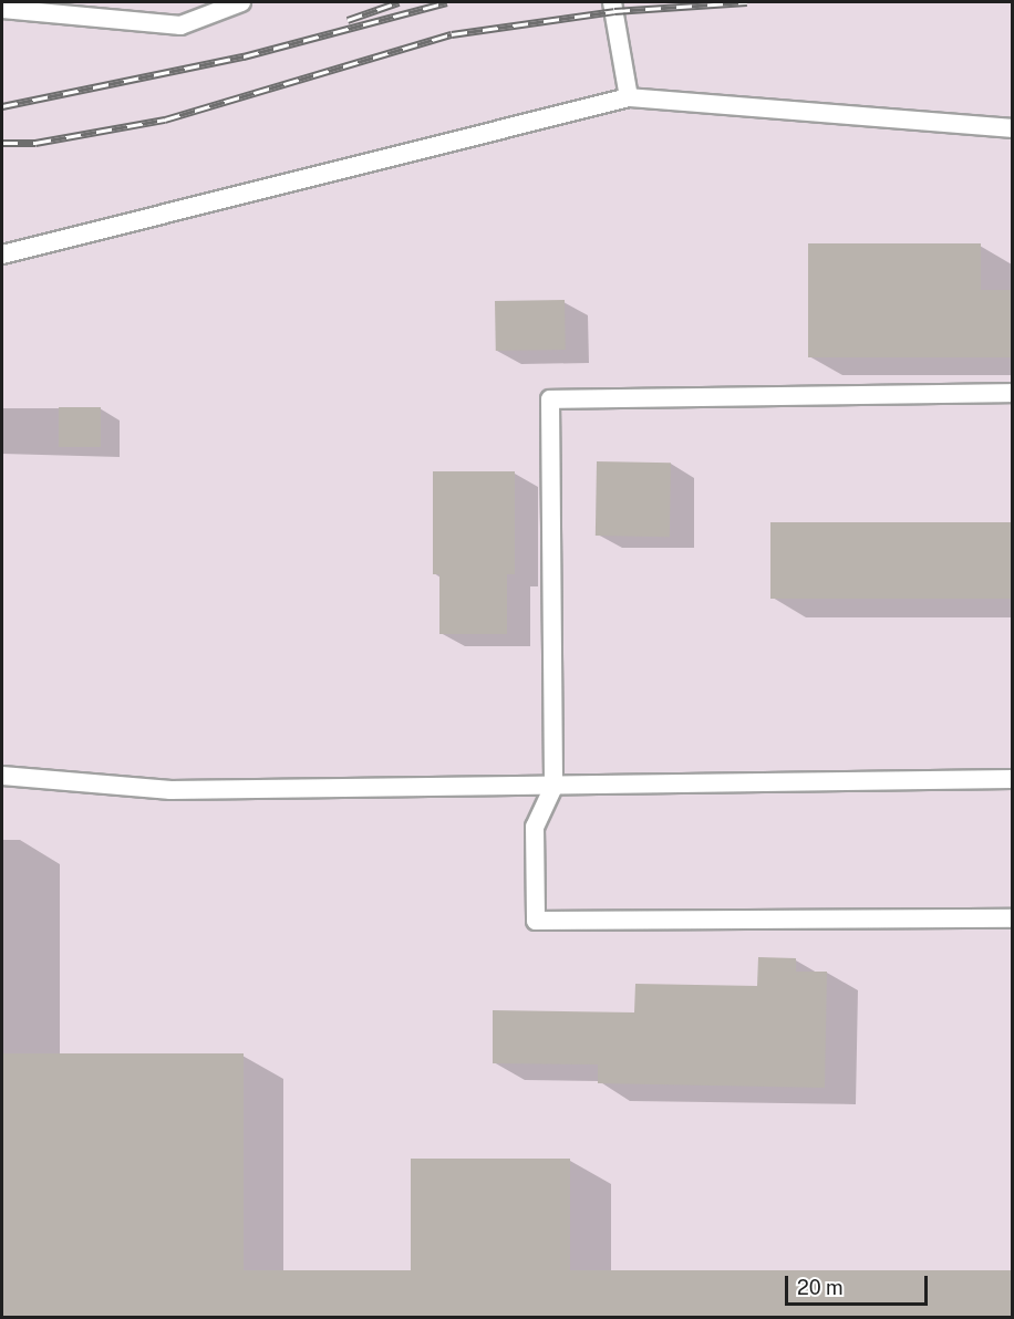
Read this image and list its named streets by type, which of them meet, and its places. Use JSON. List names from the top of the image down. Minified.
{"scale_bar":"20 m"}
